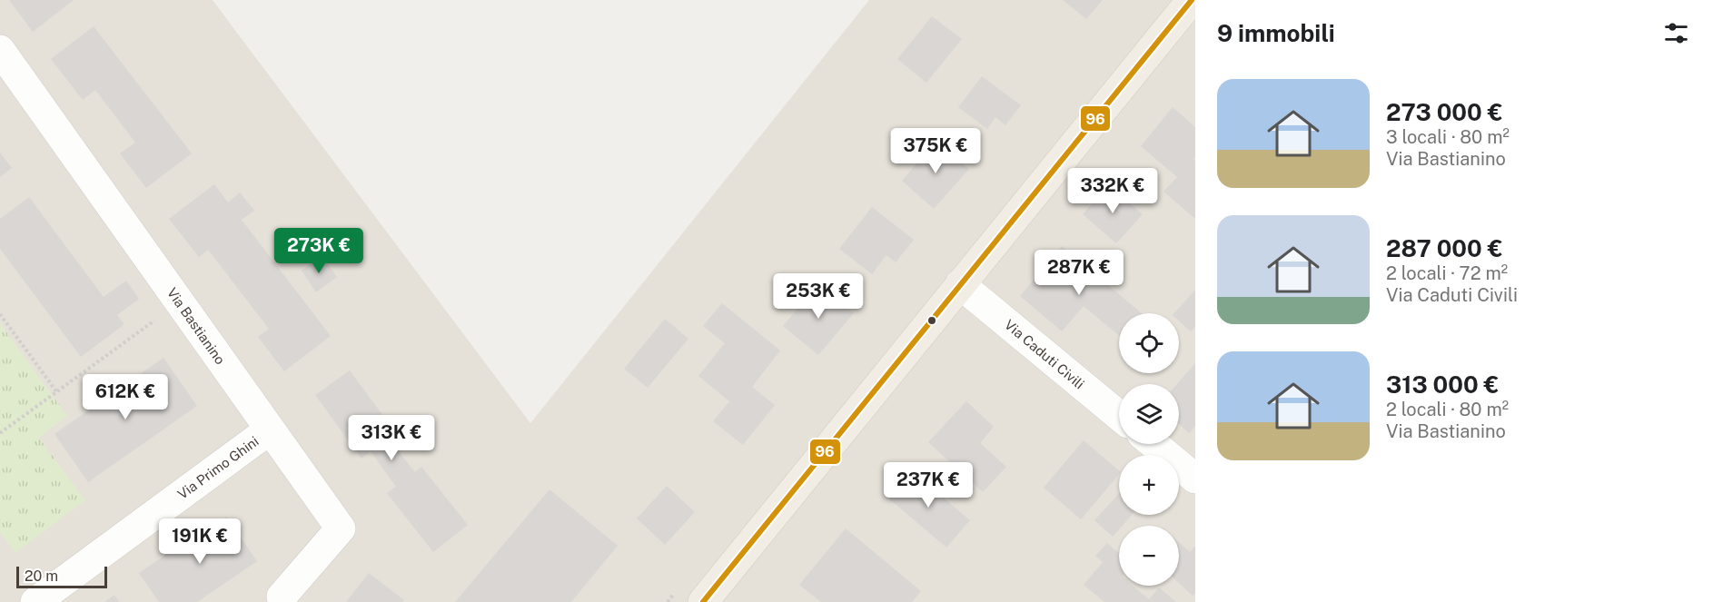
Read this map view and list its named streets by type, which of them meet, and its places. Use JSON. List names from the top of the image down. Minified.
{"streets":{"street":["Via Bastianino","Via Caduti Civili","Via Primo Ghini"]},"crossings":[["Via Bastianino","Via Primo Ghini"]],"lines":["transit line 96"],"scale_bar":"20 m","page":{"heading":"9 immobili","list":[{"name":"273 000 €","note":"3 locali · 80 m² · Via Bastianino"},{"name":"287 000 €","note":"2 locali · 72 m² · Via Caduti Civili"},{"name":"313 000 €","note":"2 locali · 80 m² · Via Bastianino"}],"price":["375K €","332K €","273K €","287K €","253K €","612K €","313K €","237K €","191K €"],"map_buttons":["+","−"],"scale":"20 m"}}
